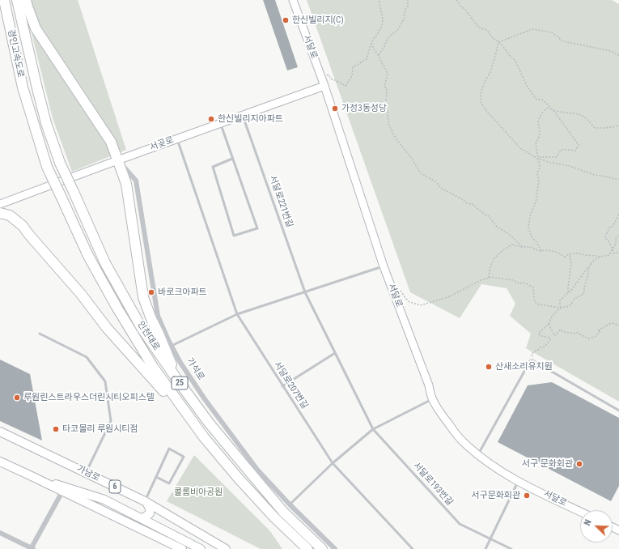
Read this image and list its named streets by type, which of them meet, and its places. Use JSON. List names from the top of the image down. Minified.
{"streets":{"highway":["경인고속도로","인천대로","25"],"main road":["가남로","6"],"street":["서달로","서곶로","가석로"],"lane":["서달로221번길","서달로207번길","서달로193번길"]},"crossings":[["서달로","서곶로"],["경인고속도로","인천대로"],["서곶로","서달로221번길"],["서곶로","가석로"]],"parks":["콜롬비아공원"],"places":["한신빌리지(C)","가정3동성당","한신빌리지아파트","바로크아파트","산새소리유치원","루원린스트라우스더린시티오피스텔","타코몰리 루원시티점","서구 문화회관","서구문화회관"],"north":"top left"}
